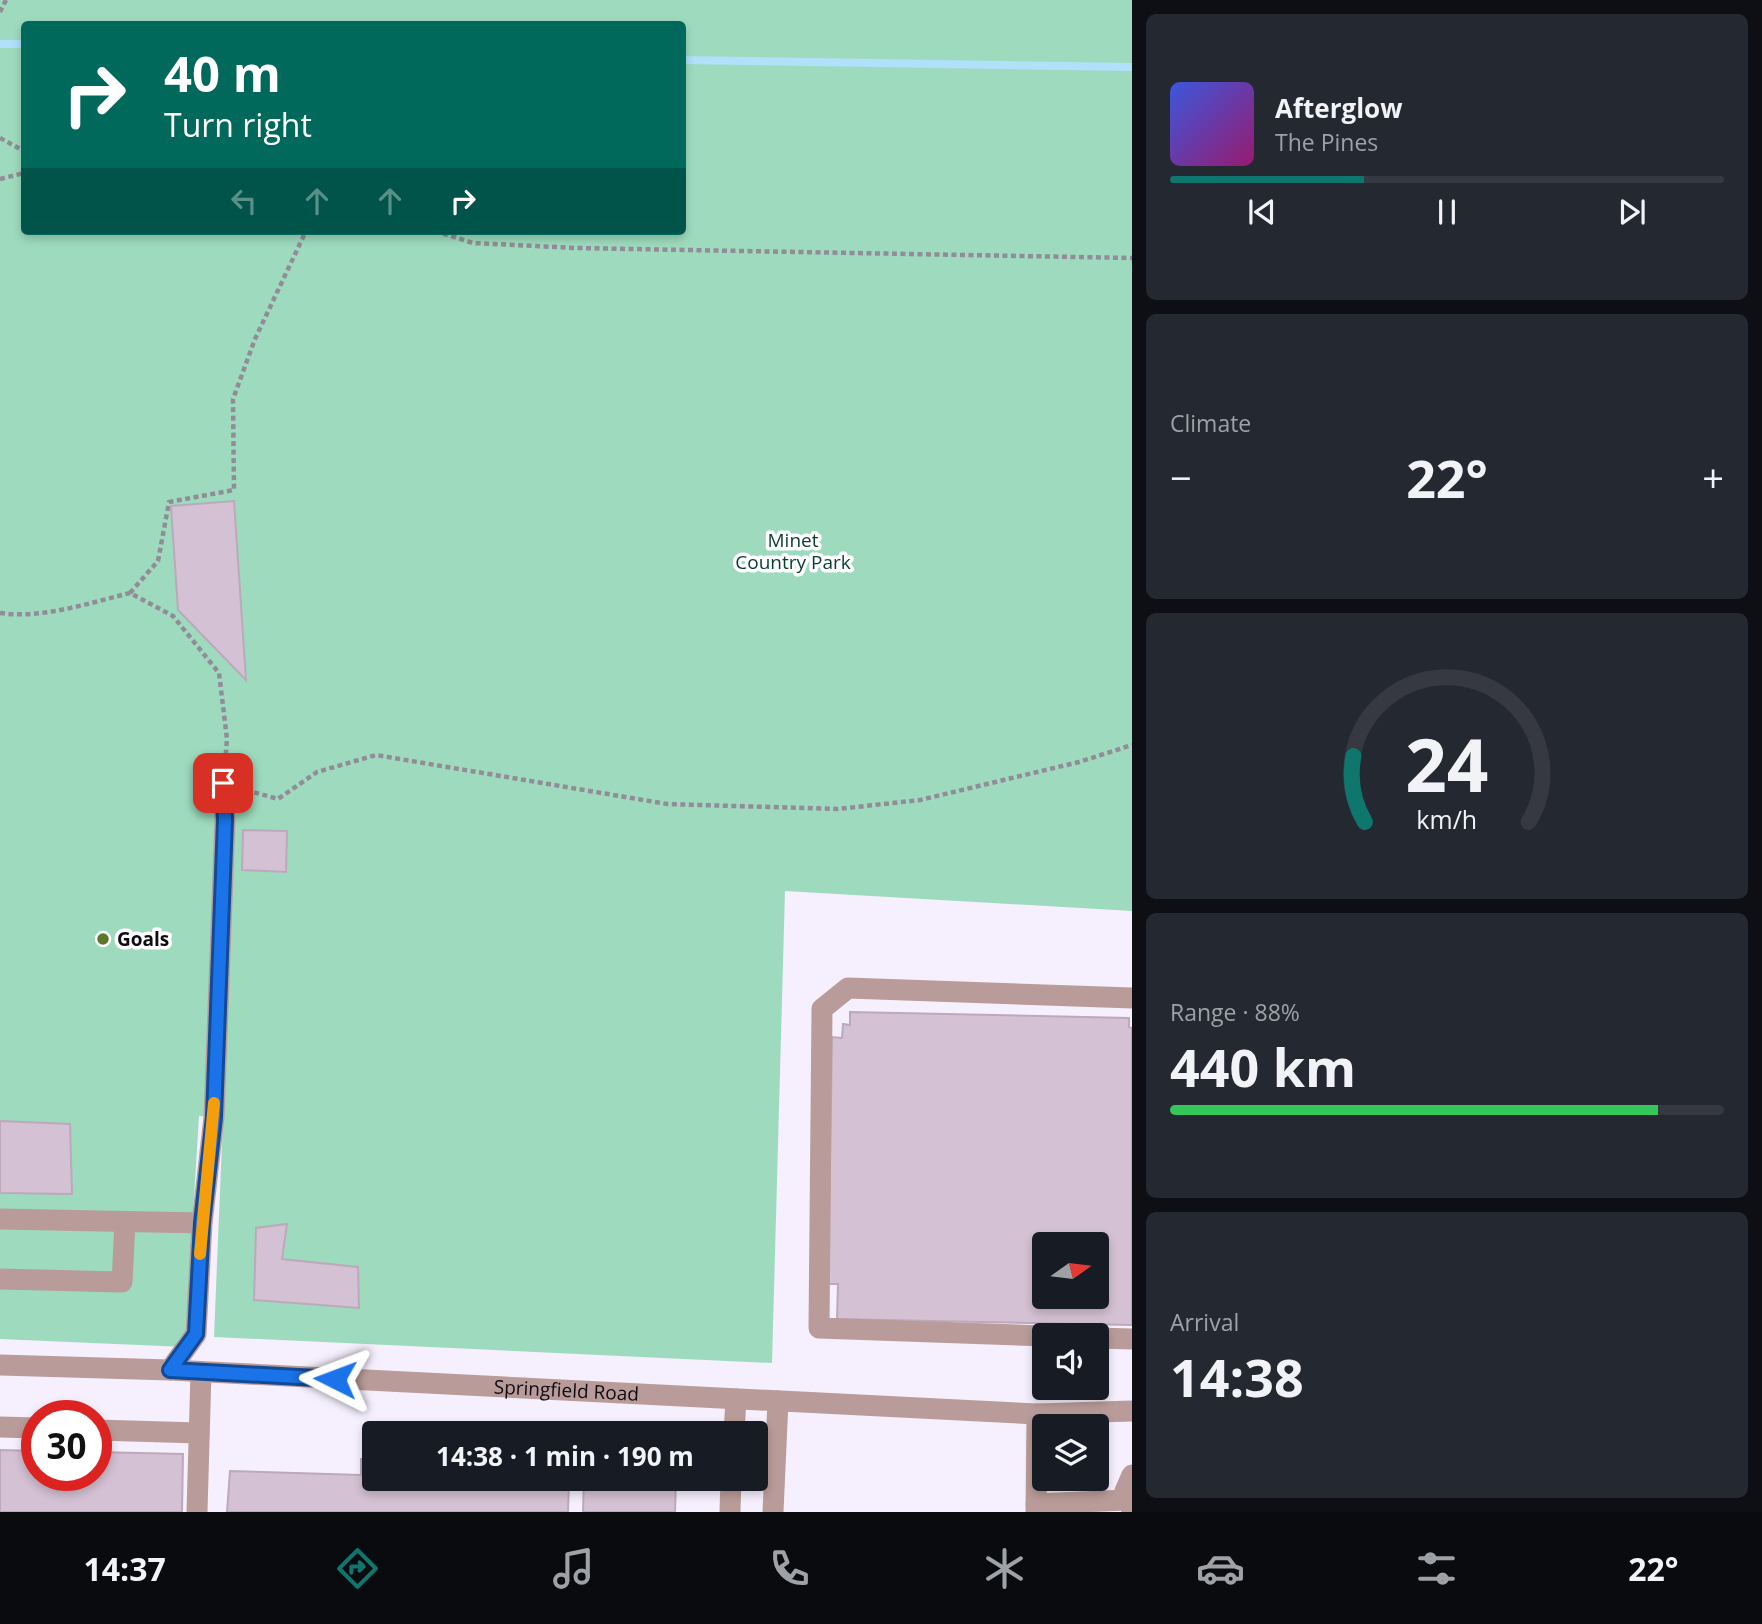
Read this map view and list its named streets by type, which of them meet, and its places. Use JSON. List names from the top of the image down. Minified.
{"streets":{"street":["Springfield Road"]},"parks":["Minet Country Park"],"places":["Goals"],"north":"right","page":{"turn":["40 m","Turn right"],"song":["Afterglow","The Pines"],"tile":["Climate",["Range · 88%","440 km"],["Arrival","14:38"]],"heat":["−","22°","+"],"limit":"30","trip":"14:38 · 1 min · 190 m","tabs":["14:37","22°"],"gauge":["24","km/h"]}}
